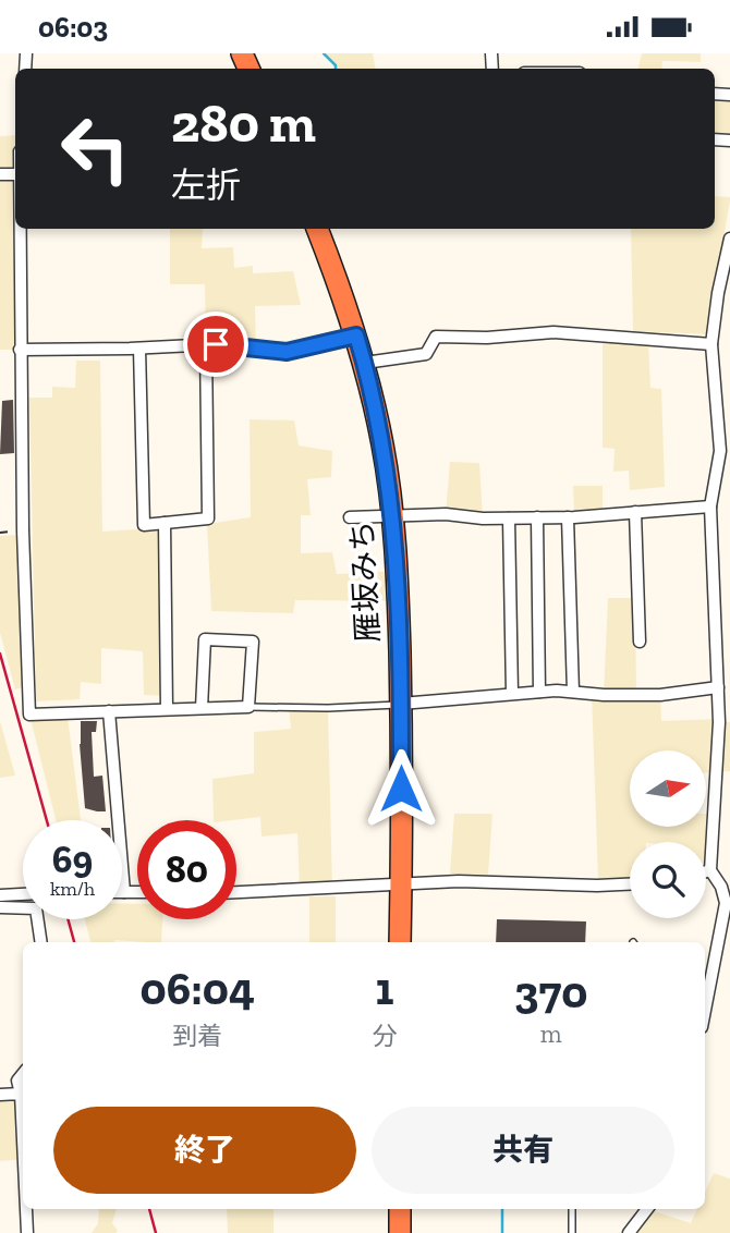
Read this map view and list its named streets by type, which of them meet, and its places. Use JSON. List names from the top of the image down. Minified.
{"streets":{"highway":["雁坂みち"]},"north":"right","page":{"status":"06:03","turn":["280 m","左折"],"speed":"69 km/h","limit":"80","eta":["06:04","到着","1","分","370","m"],"buttons":["終了","共有"]}}
